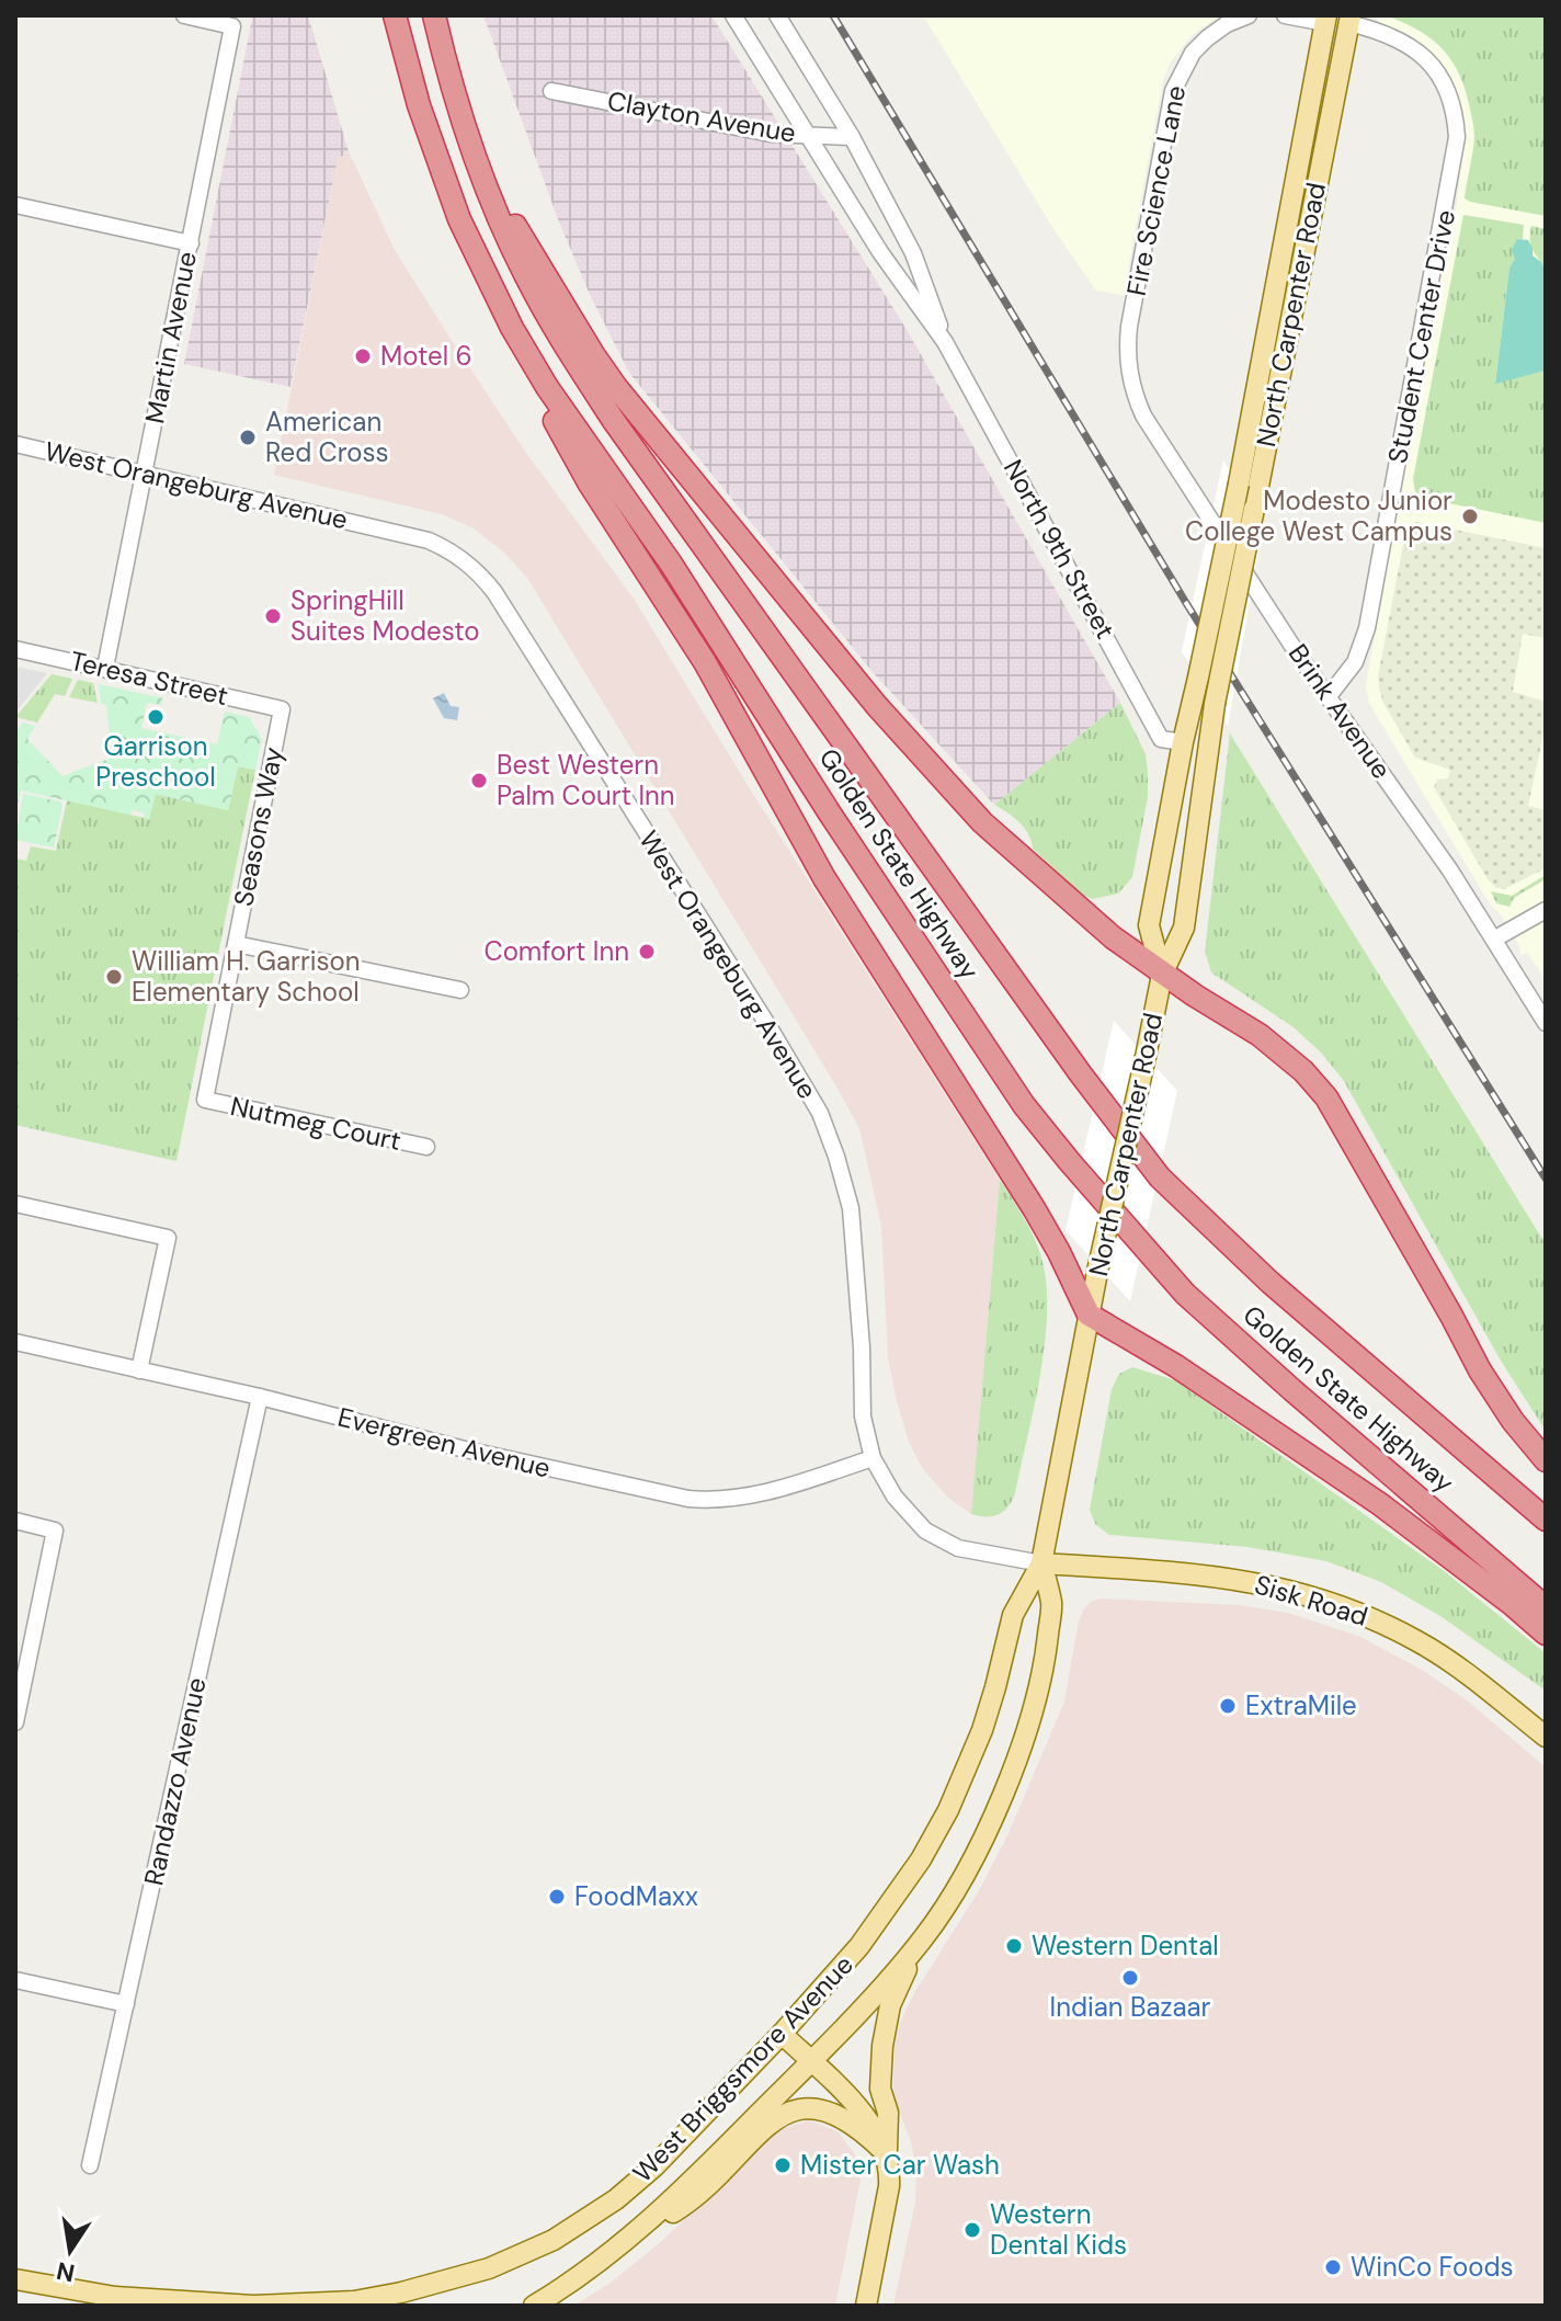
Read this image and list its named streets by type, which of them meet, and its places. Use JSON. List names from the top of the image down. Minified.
{"streets":{"highway":["Golden State Highway"],"main road":["North Carpenter Road","Sisk Road","West Briggsmore Avenue"],"street":["Clayton Avenue","Fire Science Lane","Student Center Drive","Martin Avenue","West Orangeburg Avenue","North 9th Street","Teresa Street","Brink Avenue","Seasons Way","Nutmeg Court","Evergreen Avenue","Randazzo Avenue"]},"crossings":[["Clayton Avenue","North 9th Street"],["Fire Science Lane","Brink Avenue"],["North Carpenter Road","Student Center Drive"],["North Carpenter Road","North 9th Street"],["North Carpenter Road","West Briggsmore Avenue"],["Student Center Drive","Brink Avenue"],["Martin Avenue","West Orangeburg Avenue"],["Martin Avenue","Teresa Street"],["West Orangeburg Avenue","Evergreen Avenue"],["West Orangeburg Avenue","Sisk Road"],["West Orangeburg Avenue","West Briggsmore Avenue"],["Teresa Street","Seasons Way"],["Seasons Way","Nutmeg Court"],["Evergreen Avenue","Randazzo Avenue"],["Sisk Road","West Briggsmore Avenue"]],"places":["Motel 6","American Red Cross","Modesto Junior College West Campus","SpringHill Suites Modesto","Garrison Preschool","Best Western Palm Court Inn","Comfort Inn","William H. Garrison Elementary School","ExtraMile","FoodMaxx","Western Dental","Indian Bazaar","Mister Car Wash","Western Dental Kids","WinCo Foods"],"north":"bottom"}
